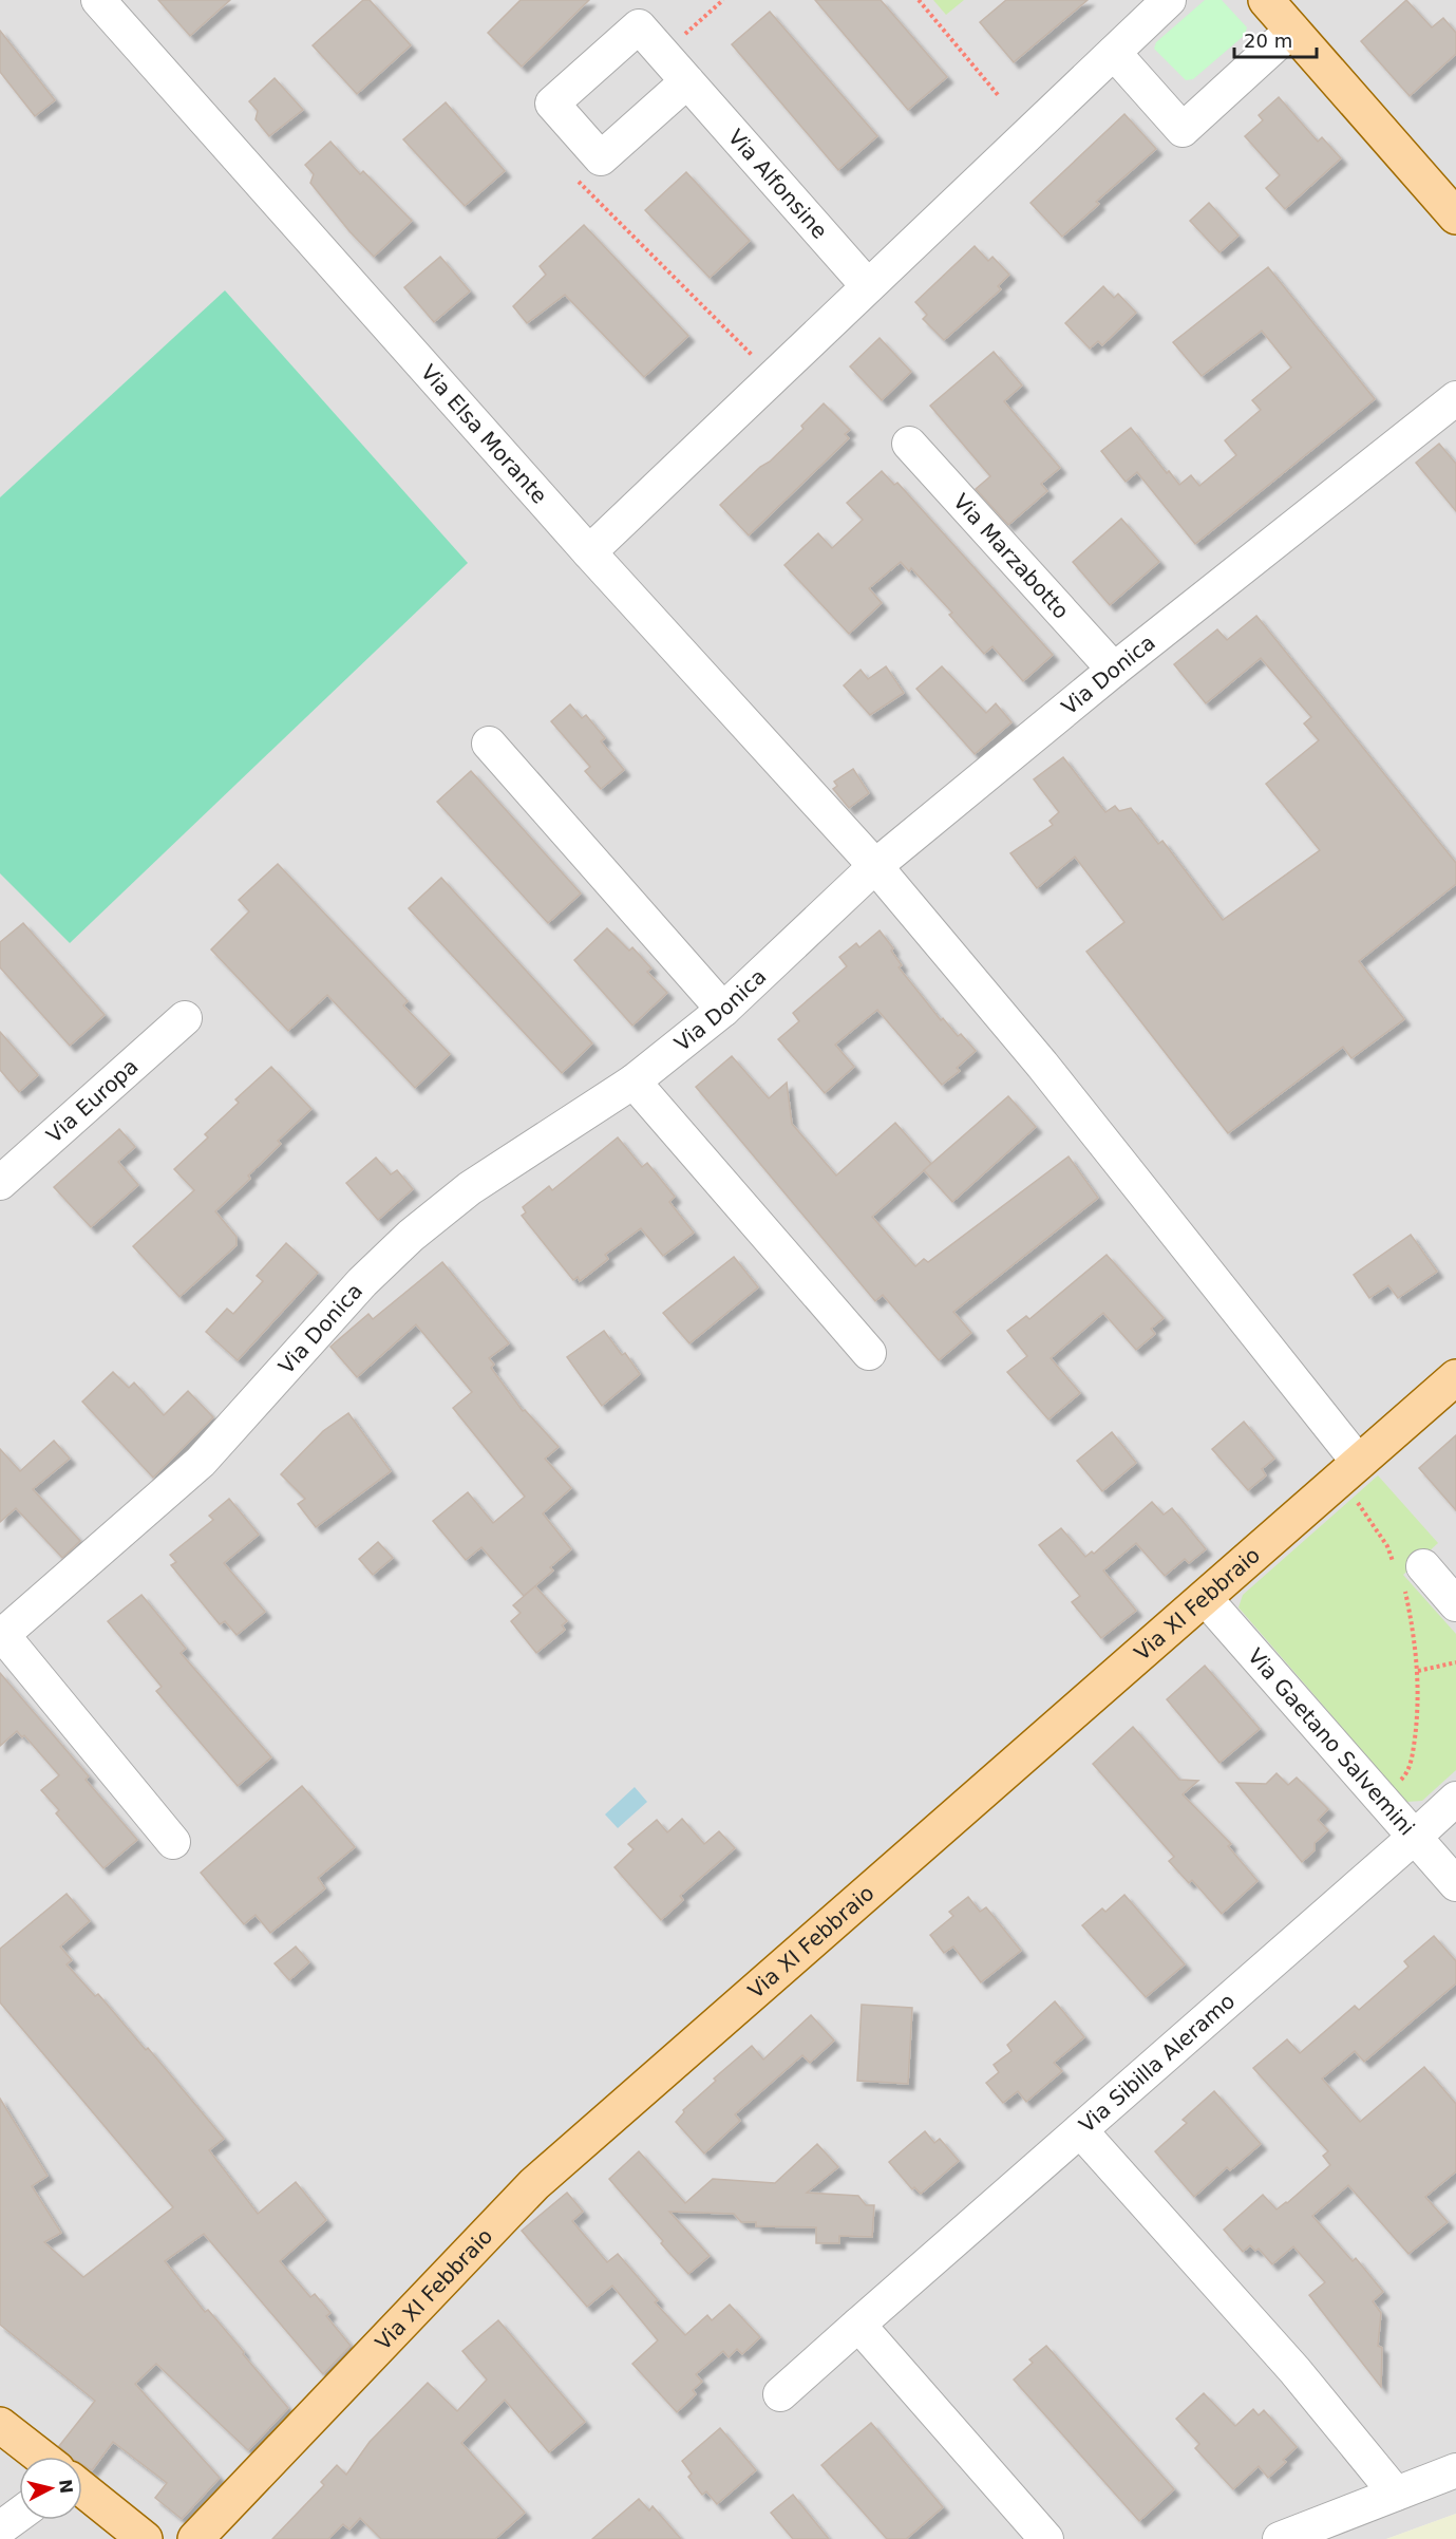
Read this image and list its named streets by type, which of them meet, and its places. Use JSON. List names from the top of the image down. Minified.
{"streets":{"main road":["Via XI Febbraio"],"street":["Via Alfonsine","Via Elsa Morante","Via Marzabotto","Via Donica","Via Europa","Via Gaetano Salvemini","Via Sibilla Aleramo"]},"crossings":[["Via Elsa Morante","Via Donica"],["Via Elsa Morante","Via XI Febbraio"],["Via Marzabotto","Via Donica"],["Via XI Febbraio","Via Gaetano Salvemini"],["Via Gaetano Salvemini","Via Sibilla Aleramo"]],"scale_bar":"20 m","north":"right"}
